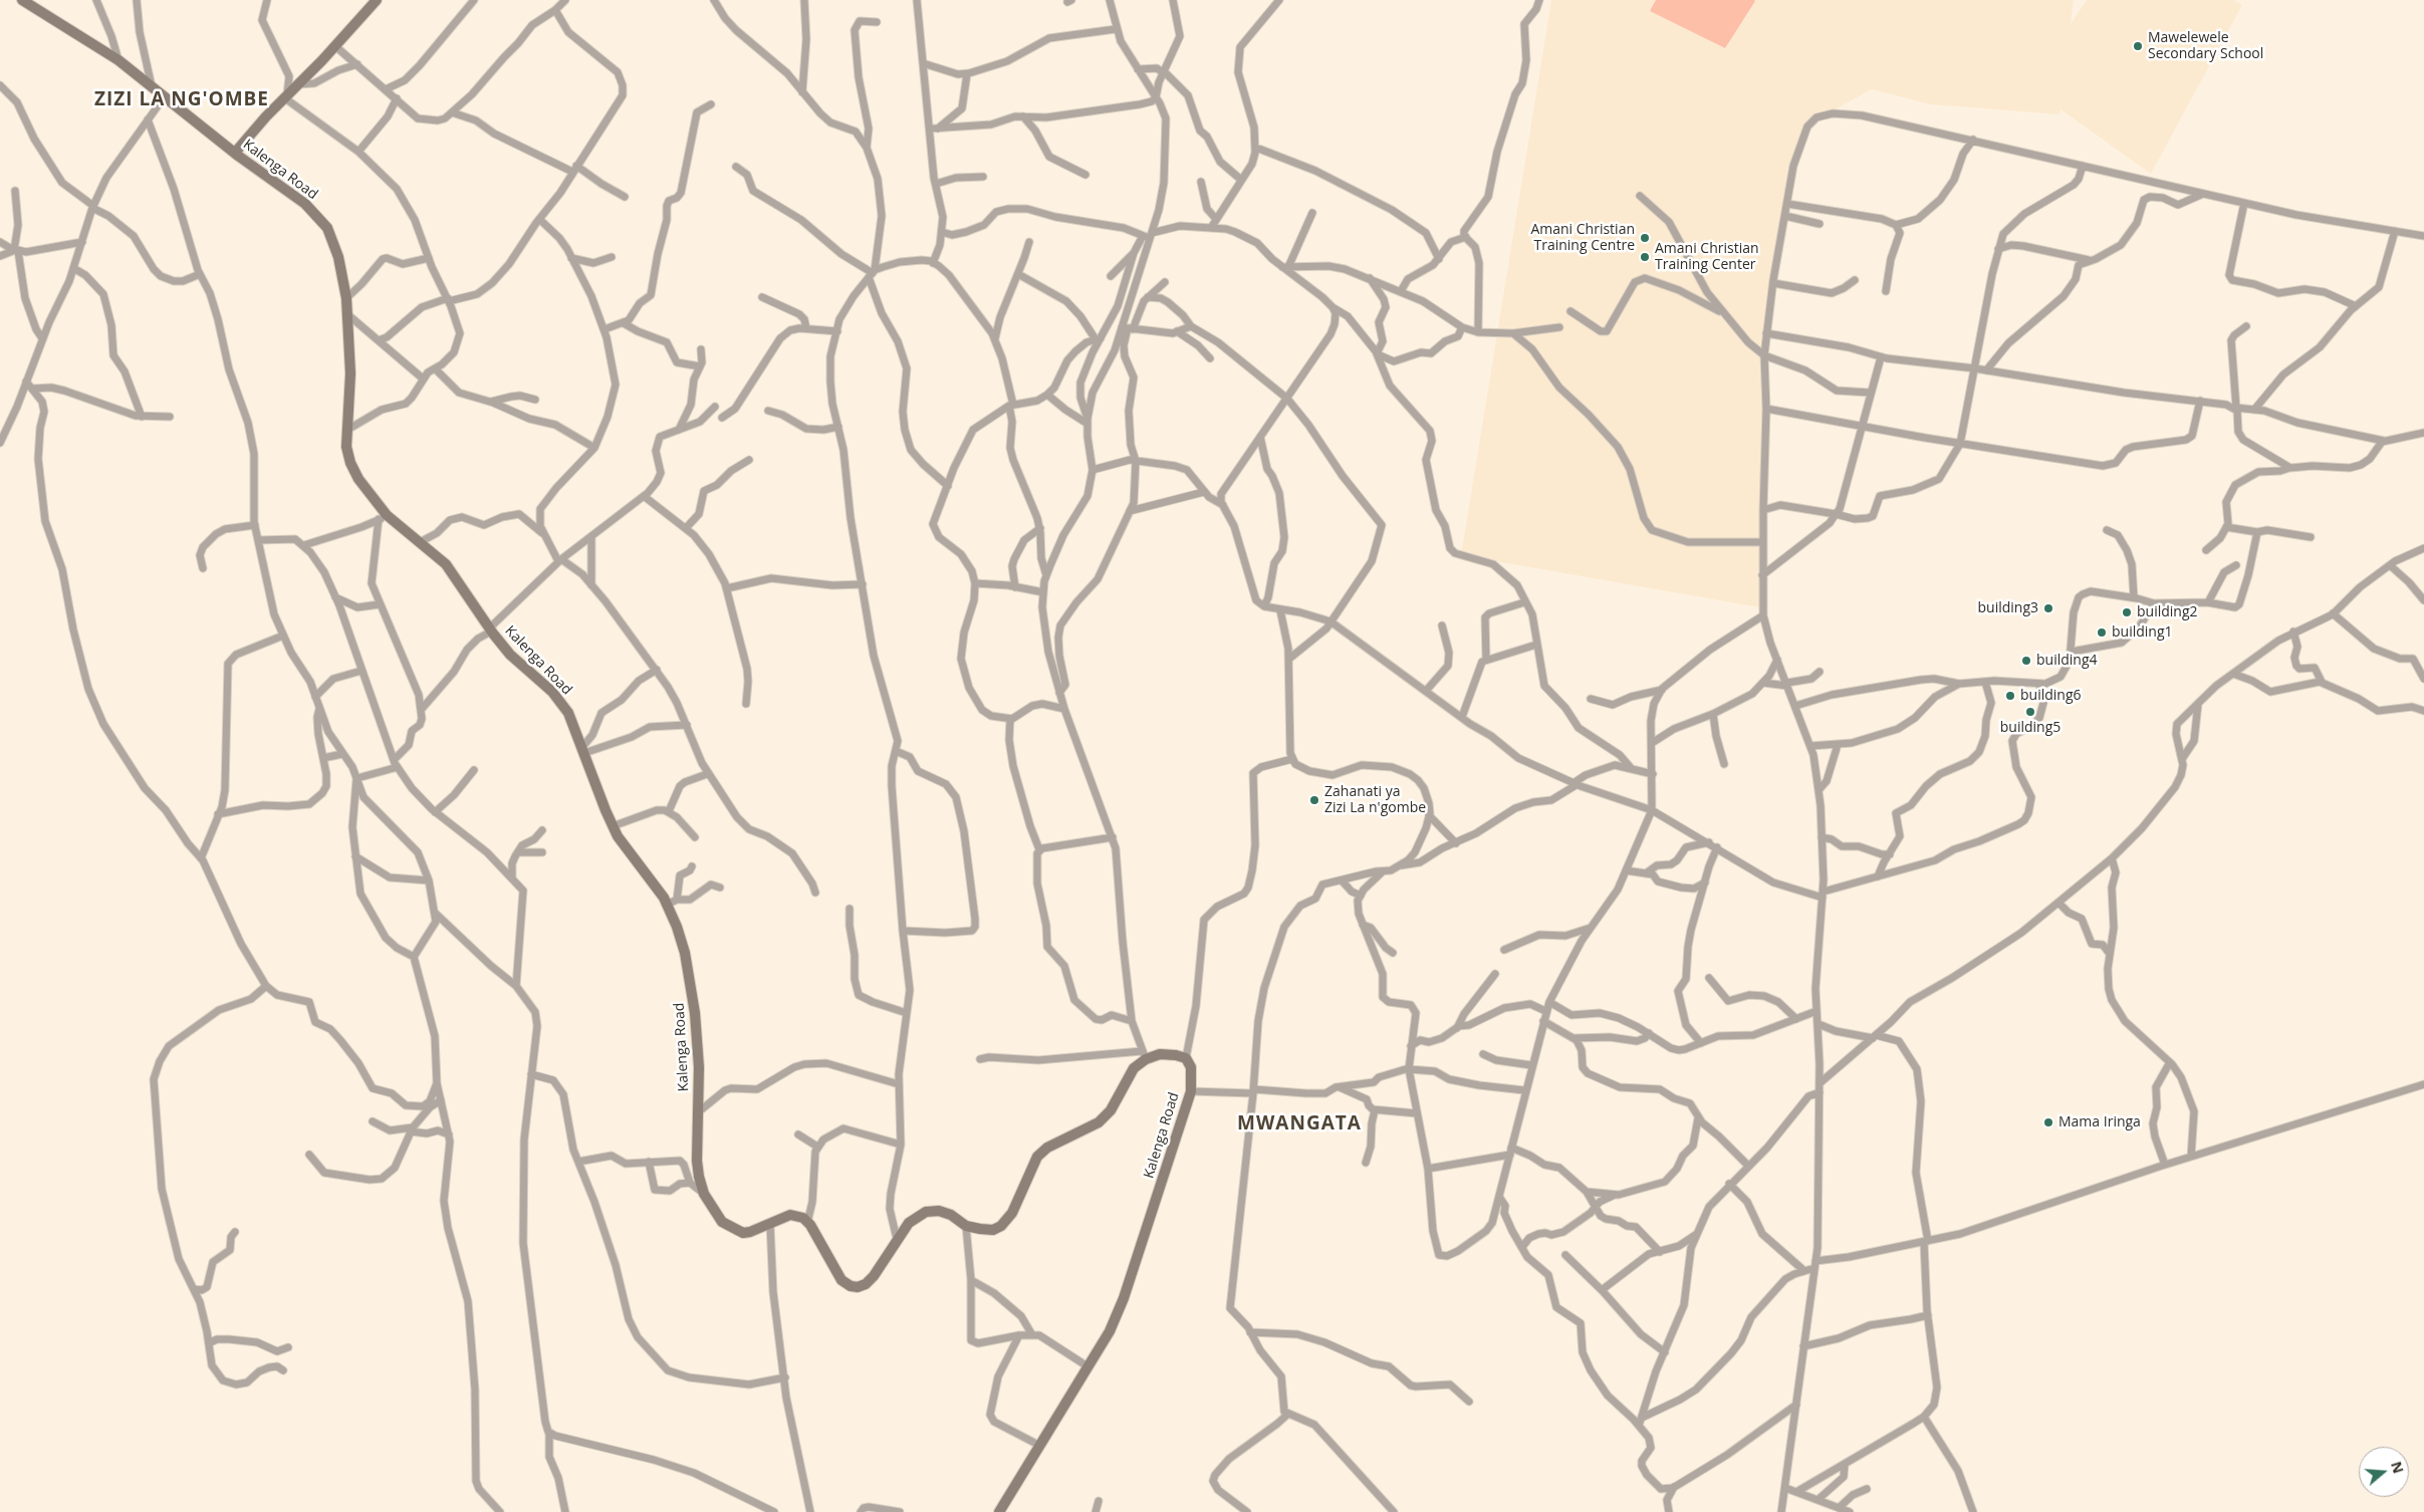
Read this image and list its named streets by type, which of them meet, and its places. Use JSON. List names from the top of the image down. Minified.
{"streets":{"main road":["Kalenga Road"]},"districts":["ZIZI LA NG'OMBE","MWANGATA"],"places":["Mawelewele Secondary School","Amani Christian Training Centre","Amani Christian Training Center","building3","building2","building1","building4","building6","building5","Zahanati ya Zizi La n'gombe","Mama Iringa"],"north":"right"}
